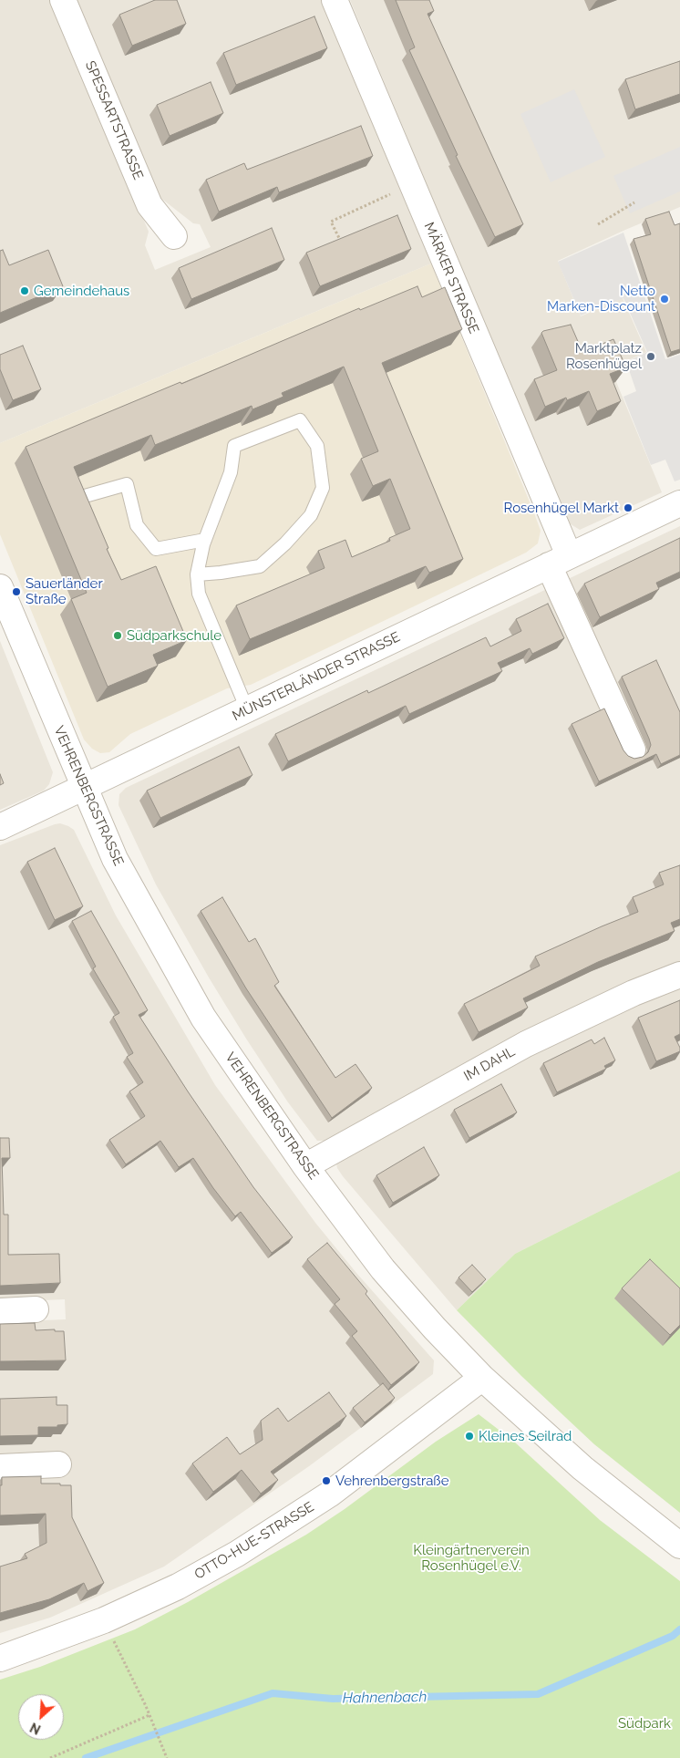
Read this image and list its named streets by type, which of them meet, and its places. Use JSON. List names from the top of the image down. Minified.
{"streets":{"street":["SPESSARTSTRASSE","MÄRKER STRASSE","MÜNSTERLÄNDER STRASSE","VEHRENBERGSTRASSE","IM DAHL","OTTO-HUE-STRASSE"]},"crossings":[["MÄRKER STRASSE","MÜNSTERLÄNDER STRASSE"],["MÜNSTERLÄNDER STRASSE","VEHRENBERGSTRASSE"],["VEHRENBERGSTRASSE","IM DAHL"],["VEHRENBERGSTRASSE","OTTO-HUE-STRASSE"]],"water":["Hahnenbach"],"parks":["Kleingärtnerverein Rosenhügel e.V.","Südpark"],"places":["Gemeindehaus","Netto Marken-Discount","Marktplatz Rosenhügel","Rosenhügel Markt","Sauerländer Straße","Südparkschule","Kleines Seilrad","Vehrenbergstraße"],"north":"bottom left"}
